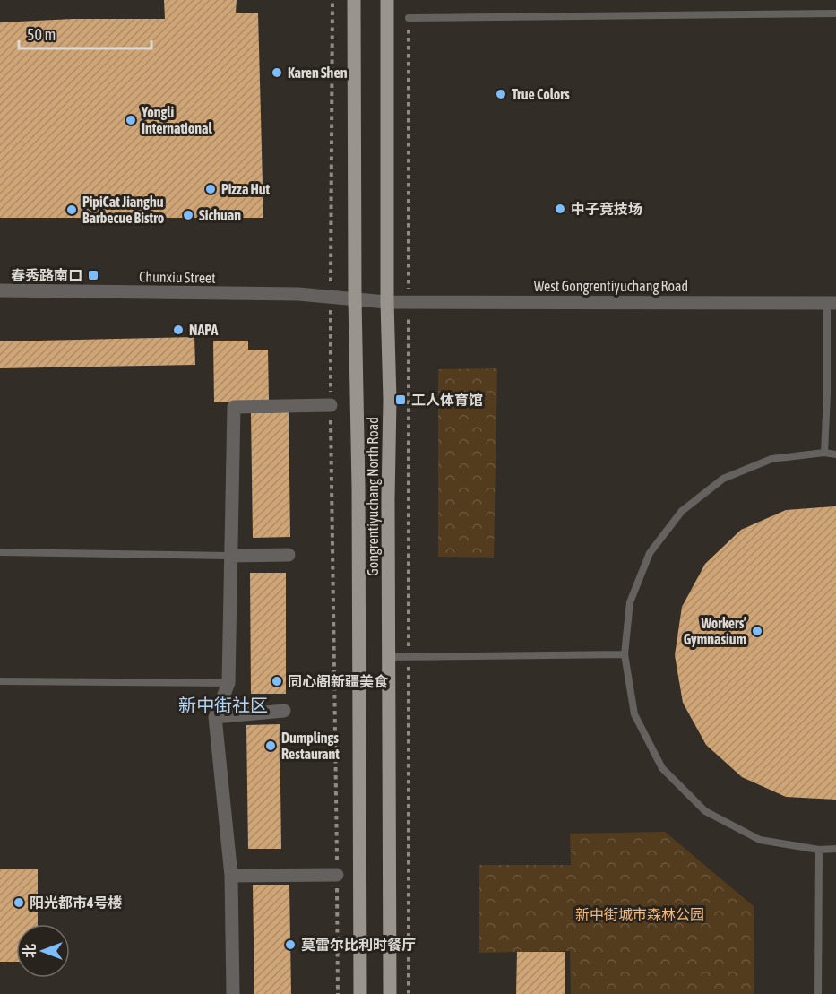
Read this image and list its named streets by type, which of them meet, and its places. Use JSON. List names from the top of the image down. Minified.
{"streets":{"main road":["Gongrentiyuchang North Road"],"street":["Chunxiu Street","West Gongrentiyuchang Road"]},"crossings":[["Chunxiu Street","West Gongrentiyuchang Road"],["Chunxiu Street","Gongrentiyuchang North Road"],["West Gongrentiyuchang Road","Gongrentiyuchang North Road"]],"districts":["新中街社区"],"parks":["新中街城市森林公园"],"places":{"other":["Karen Shen","True Colors","Yongli International","Pizza Hut","中子竞技场","PipiCat Jianghu Barbecue Bistro","Sichuan","NAPA","Workers’ Gymnasium","同心阁新疆美食","Dumplings Restaurant","阳光都市4号楼","莫雷尔比利时餐厅"],"transit":["春秀路南口","工人体育馆"]},"scale_bar":"50 m","north":"left"}
